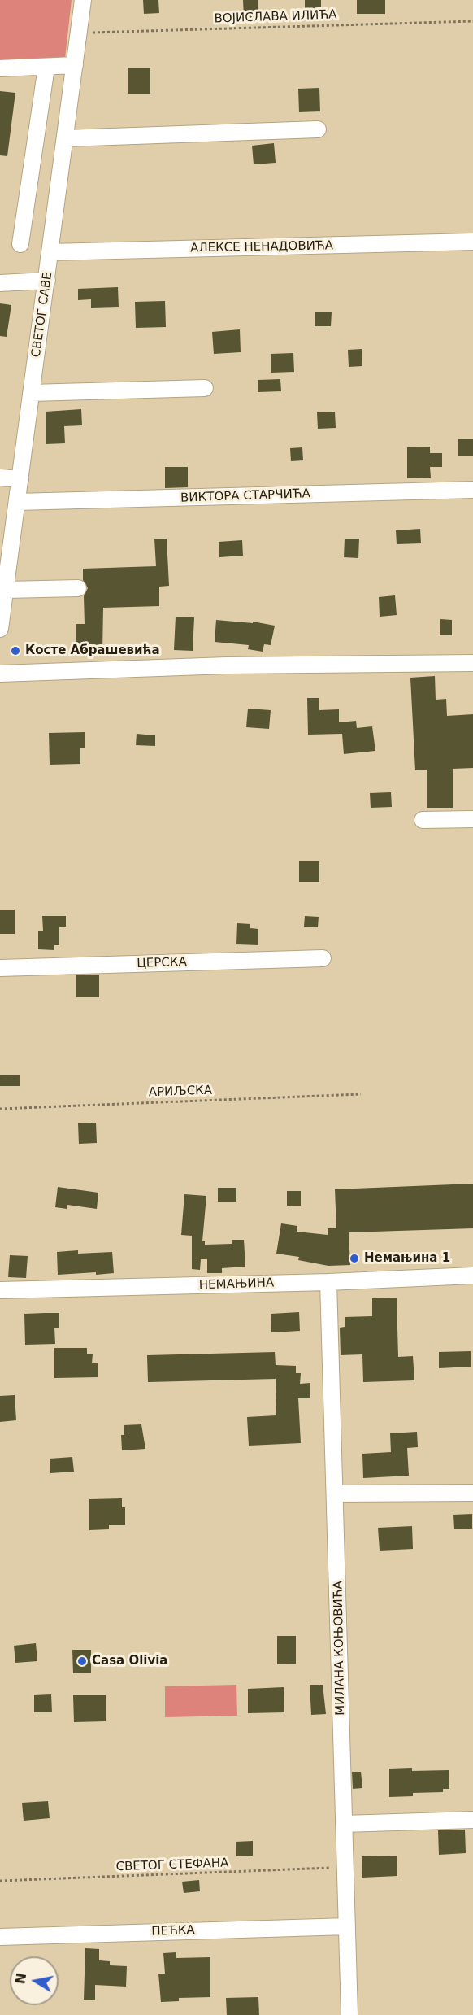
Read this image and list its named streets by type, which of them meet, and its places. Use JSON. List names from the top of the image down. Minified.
{"streets":{"street":["АЛЕКСЕ НЕНАДОВИЋА","СВЕТОГ САВЕ","ВИКТОРА СТАРЧИЋА","ЦЕРСКА","НЕМАЊИНА","МИЛАНА КОЊОВИЋА","ПЕЋКА"],"path":["ВОЈИСЛАВА ИЛИЋА","АРИЉСКА","СВЕТОГ СТЕФАНА"]},"crossings":[["ВОЈИСЛАВА ИЛИЋА","СВЕТОГ САВЕ"],["АЛЕКСЕ НЕНАДОВИЋА","СВЕТОГ САВЕ"],["СВЕТОГ САВЕ","ВИКТОРА СТАРЧИЋА"],["НЕМАЊИНА","МИЛАНА КОЊОВИЋА"],["МИЛАНА КОЊОВИЋА","СВЕТОГ СТЕФАНА"],["МИЛАНА КОЊОВИЋА","ПЕЋКА"]],"places":["Косте Абрашевића","Немањина 1","Casa Olivia"],"north":"left"}
